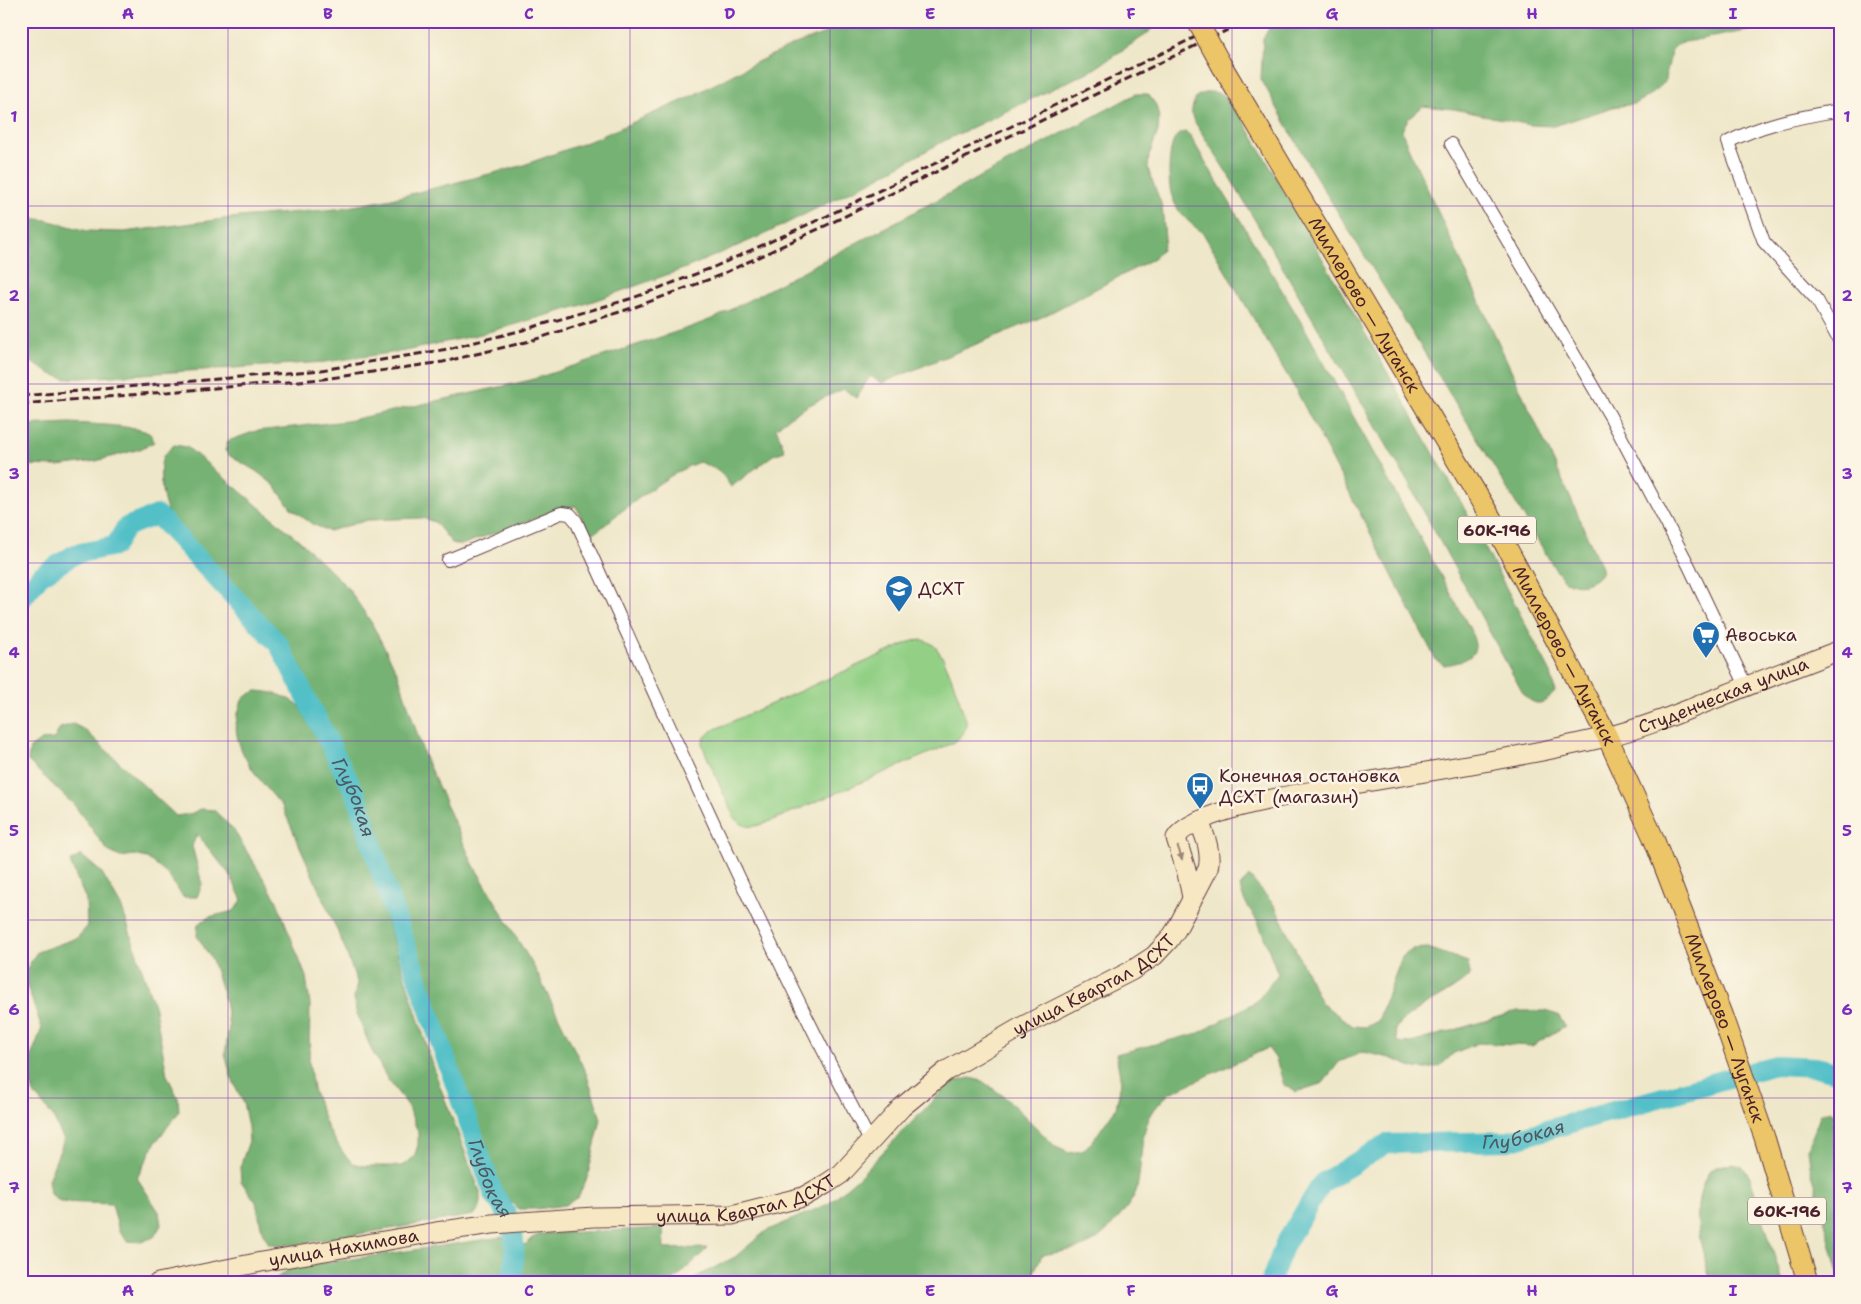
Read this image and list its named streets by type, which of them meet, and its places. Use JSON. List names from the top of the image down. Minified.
{"streets":{"main road":["Миллерово — Луганск","60К-196"],"street":["Студенческая улица","улица Квартал ДСХТ","улица Нахимова"]},"crossings":[["Миллерово — Луганск","Студенческая улица"],["улица Квартал ДСХТ","улица Нахимова"]],"water":["Глубокая"],"places":{"school or university":["ДСХТ"],"supermarket":["Авоська"],"bus stop":["Конечная остановка ДСХТ (магазин)"]},"grid":{"columns":["A","B","C","D","E","F","G","H","I"],"rows":["1","2","3","4","5","6","7"]}}
